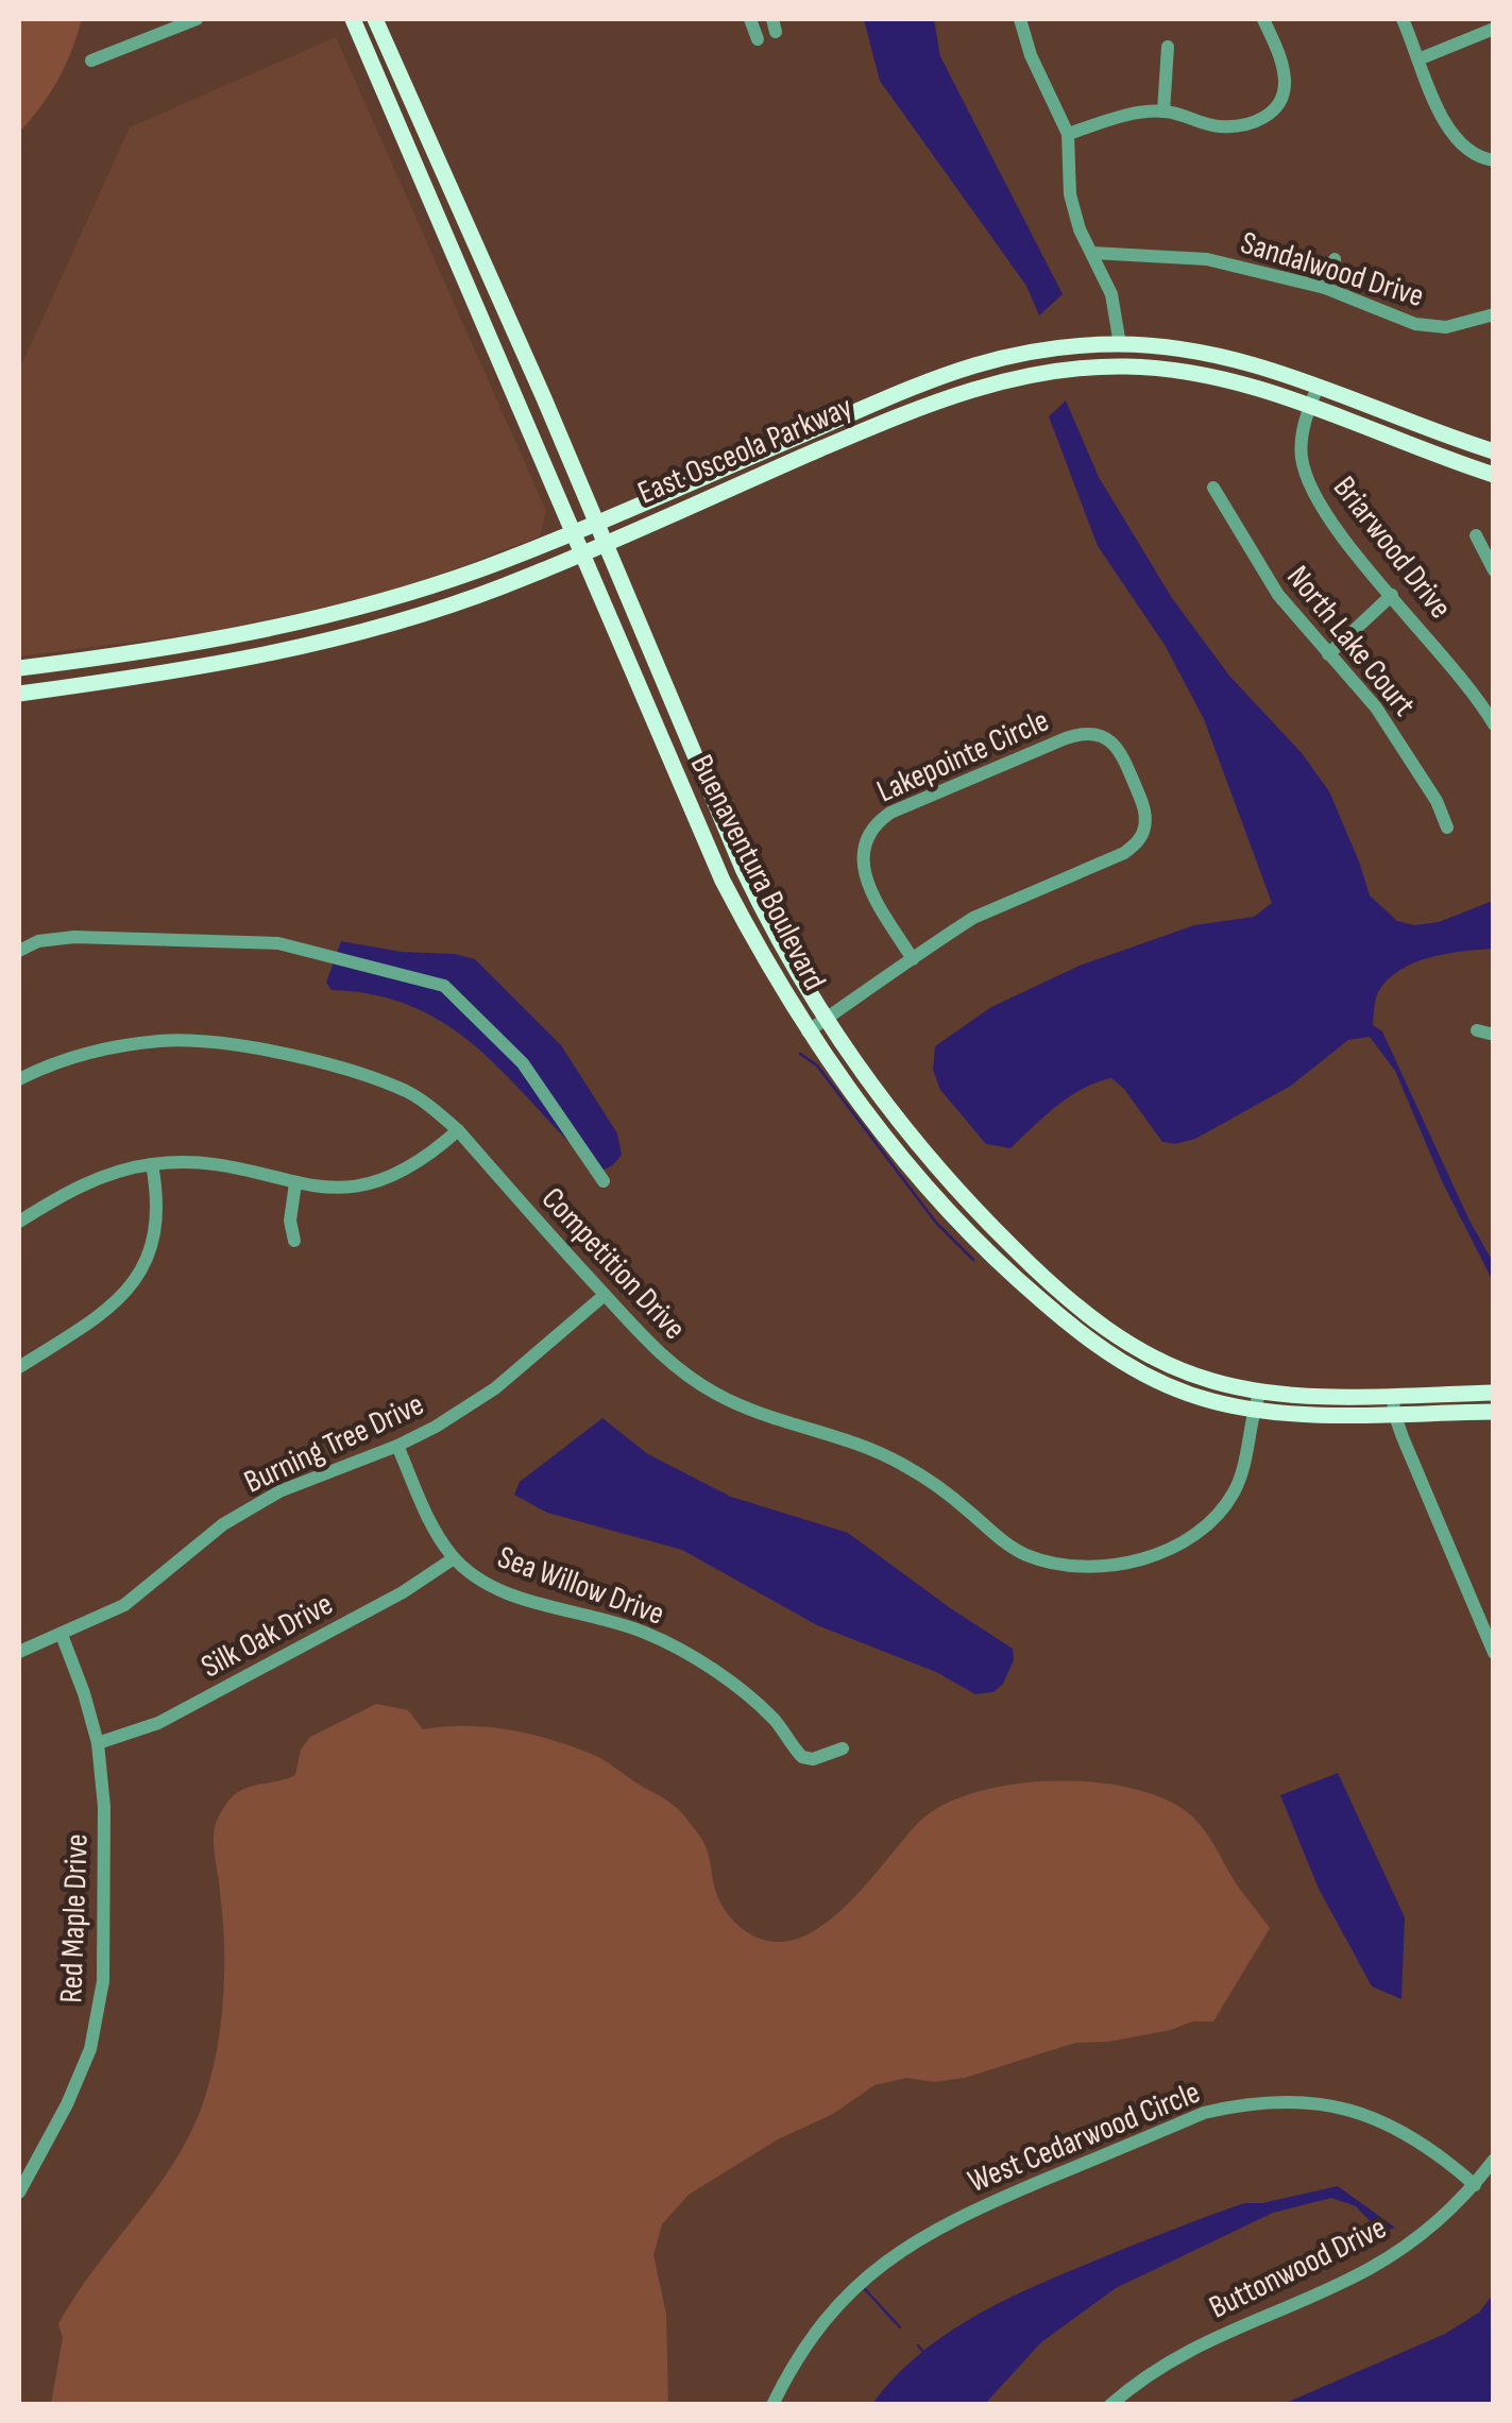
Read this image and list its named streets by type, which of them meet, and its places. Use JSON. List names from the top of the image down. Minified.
{"streets":{"main road":["East Osceola Parkway","Buenaventura Boulevard"],"street":["Sandalwood Drive","Briarwood Drive","North Lake Court","Lakepointe Circle","Competition Drive","Burning Tree Drive","Sea Willow Drive","Silk Oak Drive","Red Maple Drive","West Cedarwood Circle","Buttonwood Drive"]},"crossings":[["East Osceola Parkway","Briarwood Drive"],["East Osceola Parkway","Buenaventura Boulevard"],["Lakepointe Circle","Buenaventura Boulevard"],["Buenaventura Boulevard","Competition Drive"],["Competition Drive","Burning Tree Drive"],["Burning Tree Drive","Sea Willow Drive"],["Burning Tree Drive","Red Maple Drive"],["Sea Willow Drive","Silk Oak Drive"],["Silk Oak Drive","Red Maple Drive"],["West Cedarwood Circle","Buttonwood Drive"]]}
